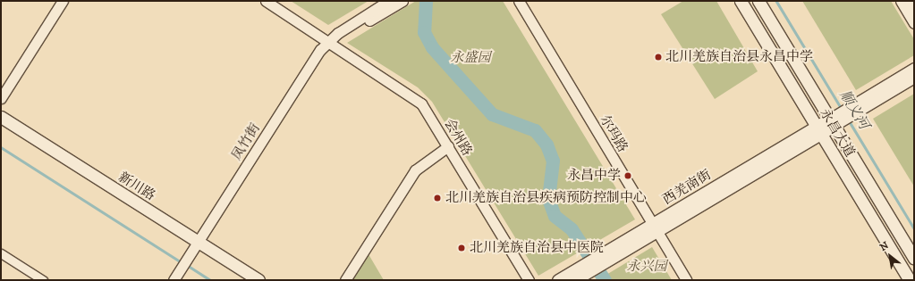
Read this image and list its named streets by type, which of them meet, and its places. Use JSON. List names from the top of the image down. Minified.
{"streets":{"main road":["永昌大道","新川路","西羌南街"],"street":["尔玛路","会州路","凤竹街"]},"crossings":[["永昌大道","西羌南街"],["尔玛路","西羌南街"],["会州路","凤竹街"],["凤竹街","新川路"]],"water":["顺义河"],"parks":["永盛园","永兴园"],"places":["北川羌族自治县永昌中学","永昌中学","北川羌族自治县疾病预防控制中心","北川羌族自治县中医院"],"north":"top left"}
